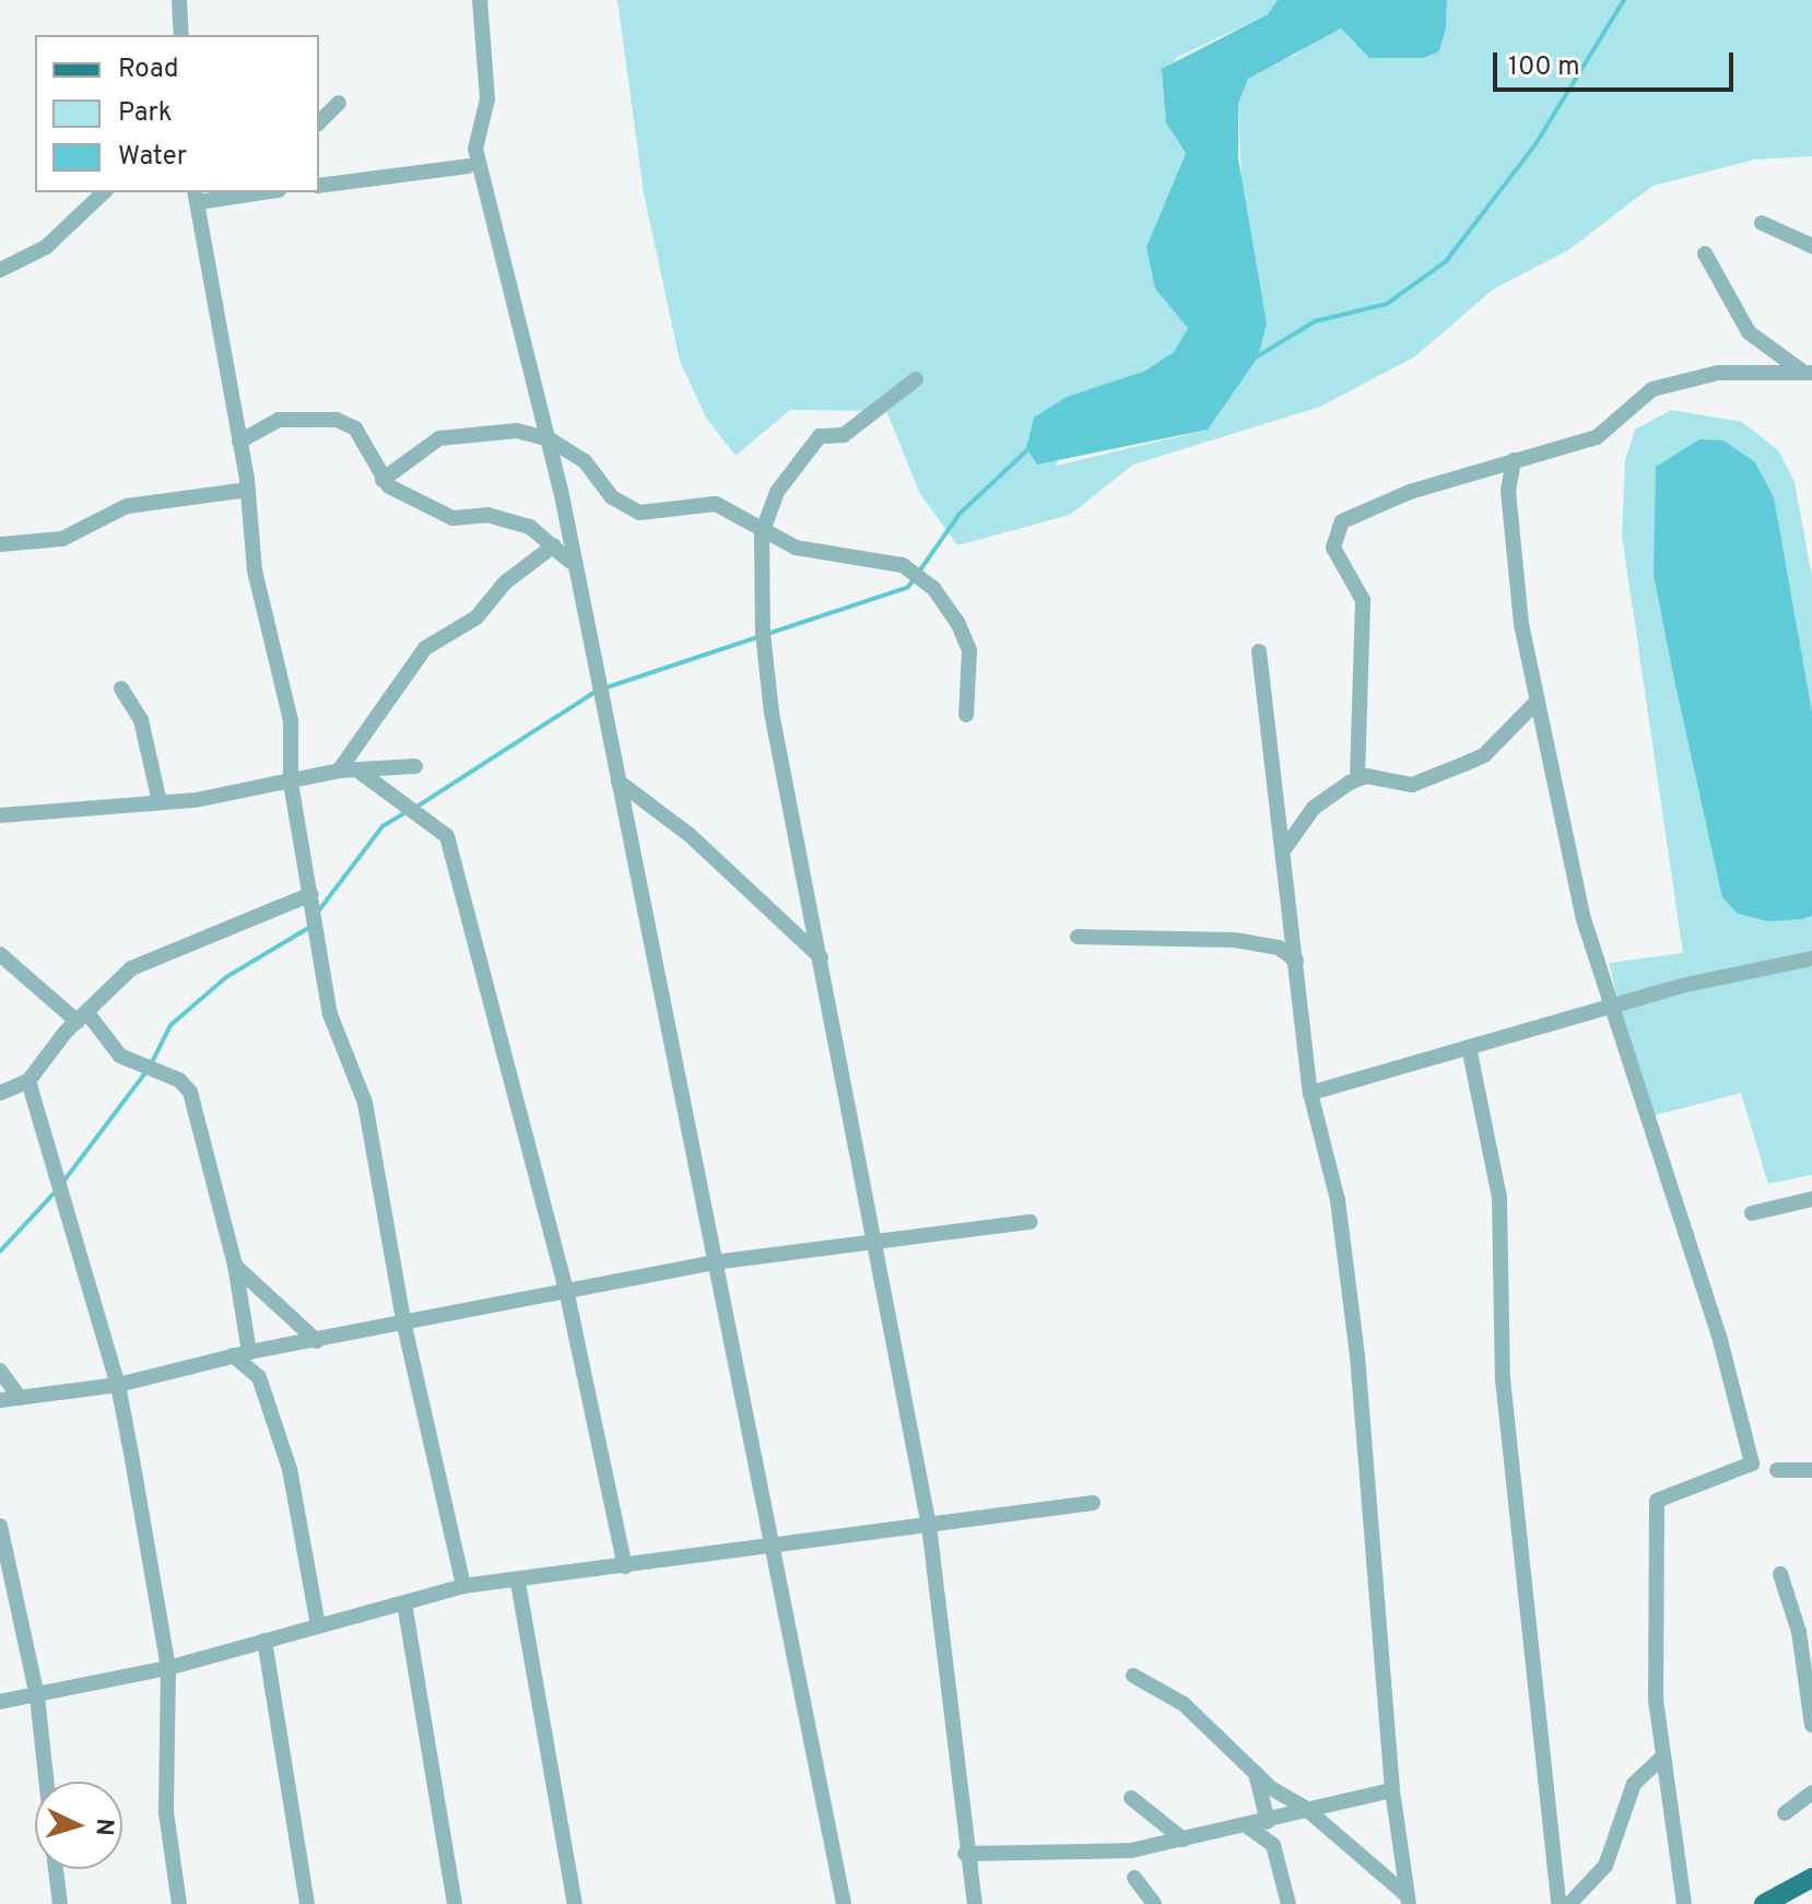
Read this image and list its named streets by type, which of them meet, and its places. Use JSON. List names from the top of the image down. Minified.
{"legend":["Road","Park","Water"],"scale_bar":"100 m","north":"right"}
